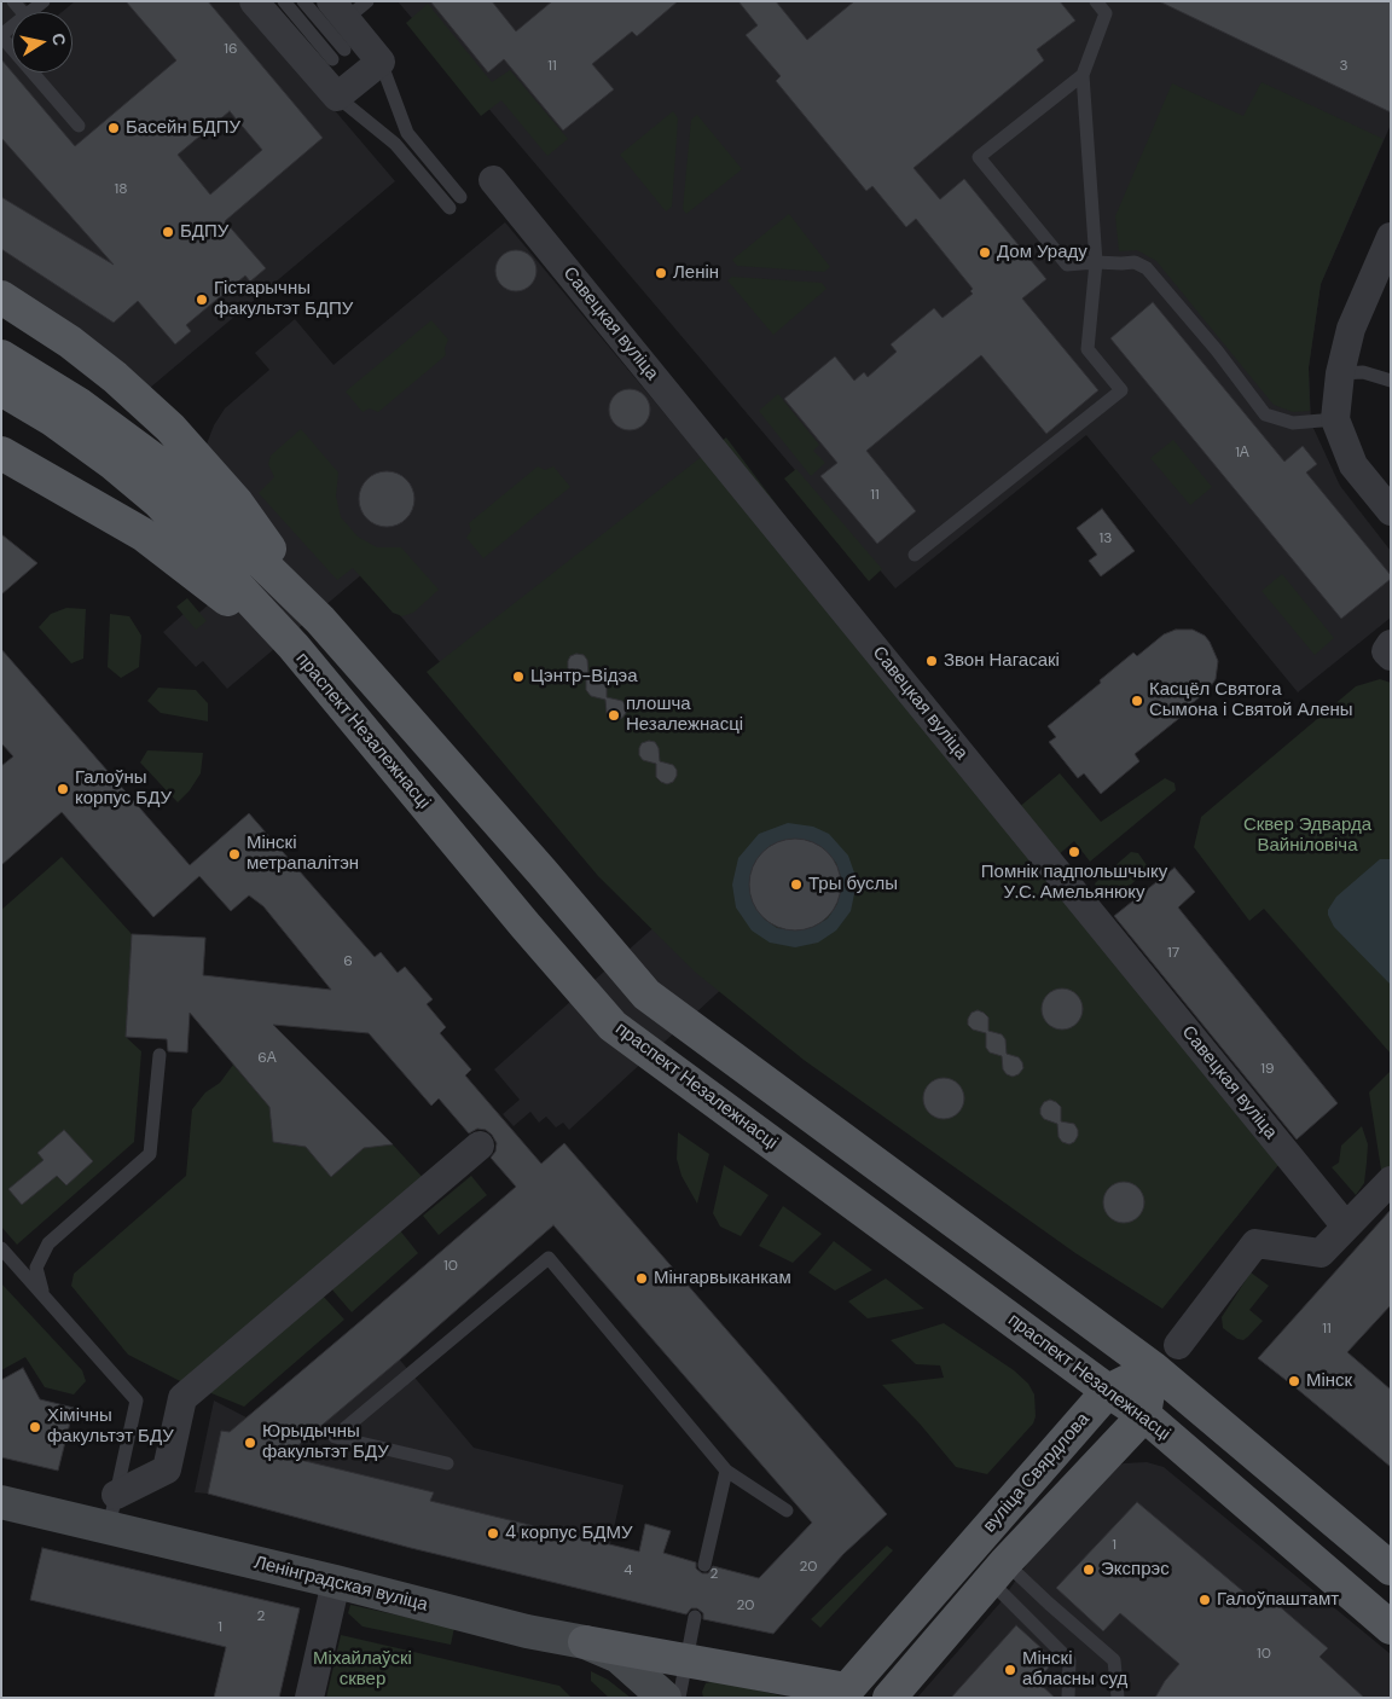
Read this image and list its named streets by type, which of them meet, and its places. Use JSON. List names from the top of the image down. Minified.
{"streets":{"main road":["праспект Незалежнасці","вуліца Свярдлова"],"street":["Савецкая вуліца","Ленінградская вуліца"]},"crossings":[["праспект Незалежнасці","вуліца Свярдлова"]],"parks":["Сквер Эдварда Вайніловіча","Міхайлаўскі сквер"],"places":["Басейн БДПУ","БДПУ","Дом Ураду","Ленін","Гістарычны факультэт БДПУ","Звон Нагасакі","Цэнтр-Відэа","Касцёл Святога Сымона і Святой Алены","плошча Незалежнасці","Галоўны корпус БДУ","Помнік падпольшчыку У.С. Амельянюку","Мінскі метрапалітэн","Тры буслы","Мінгарвыканкам","Мінск","Хімічны факультэт БДУ","Юрыдычны факультэт БДУ","4 корпус БДМУ","Экспрэс","Галоўпаштамт","Мінскі абласны суд"],"house_numbers":["16","11","3","18","1А","11","13","17","6","6А","19","10","11","1","20","4","2","20","2","1","10"],"north":"right"}
